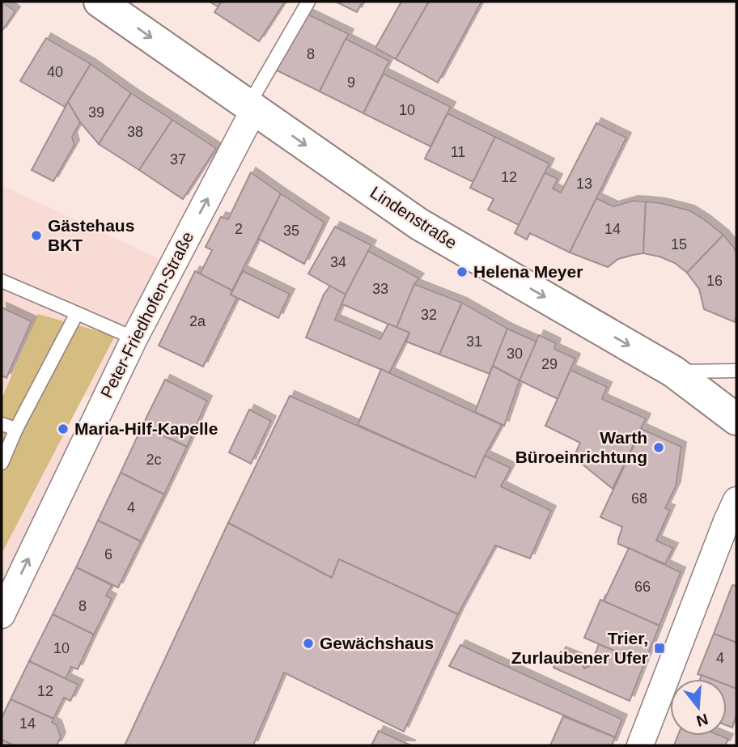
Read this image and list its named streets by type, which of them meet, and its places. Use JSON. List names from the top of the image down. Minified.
{"streets":{"main road":["Lindenstraße"],"street":["Peter-Friedhofen-Straße"]},"crossings":[["Lindenstraße","Peter-Friedhofen-Straße"]],"one_way":["Lindenstraße","Peter-Friedhofen-Straße"],"places":{"other":["Gästehaus BKT","Helena Meyer","Maria-Hilf-Kapelle","Warth Büroeinrichtung","Gewächshaus"],"transit":["Trier, Zurlaubener Ufer"]},"house_numbers":["8","40","9","10","39","38","11","37","12","13","2","14","35","15","34","16","33","32","2a","31","30","29","2c","68","4","6","66","8","10","4","12","14"],"north":"bottom"}
